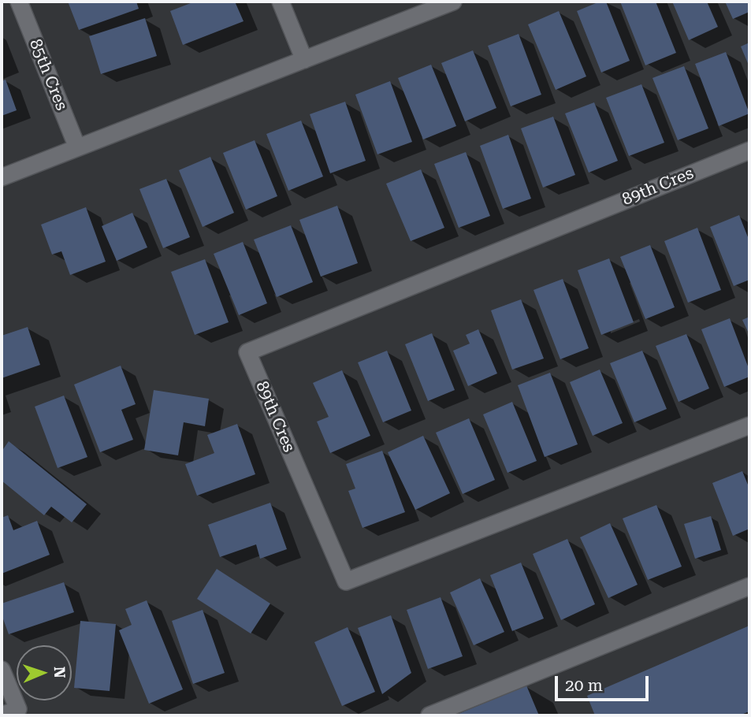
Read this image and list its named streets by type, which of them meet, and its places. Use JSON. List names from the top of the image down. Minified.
{"streets":{"street":["85th Cres","89th Cres"]},"scale_bar":"20 m","north":"right"}
